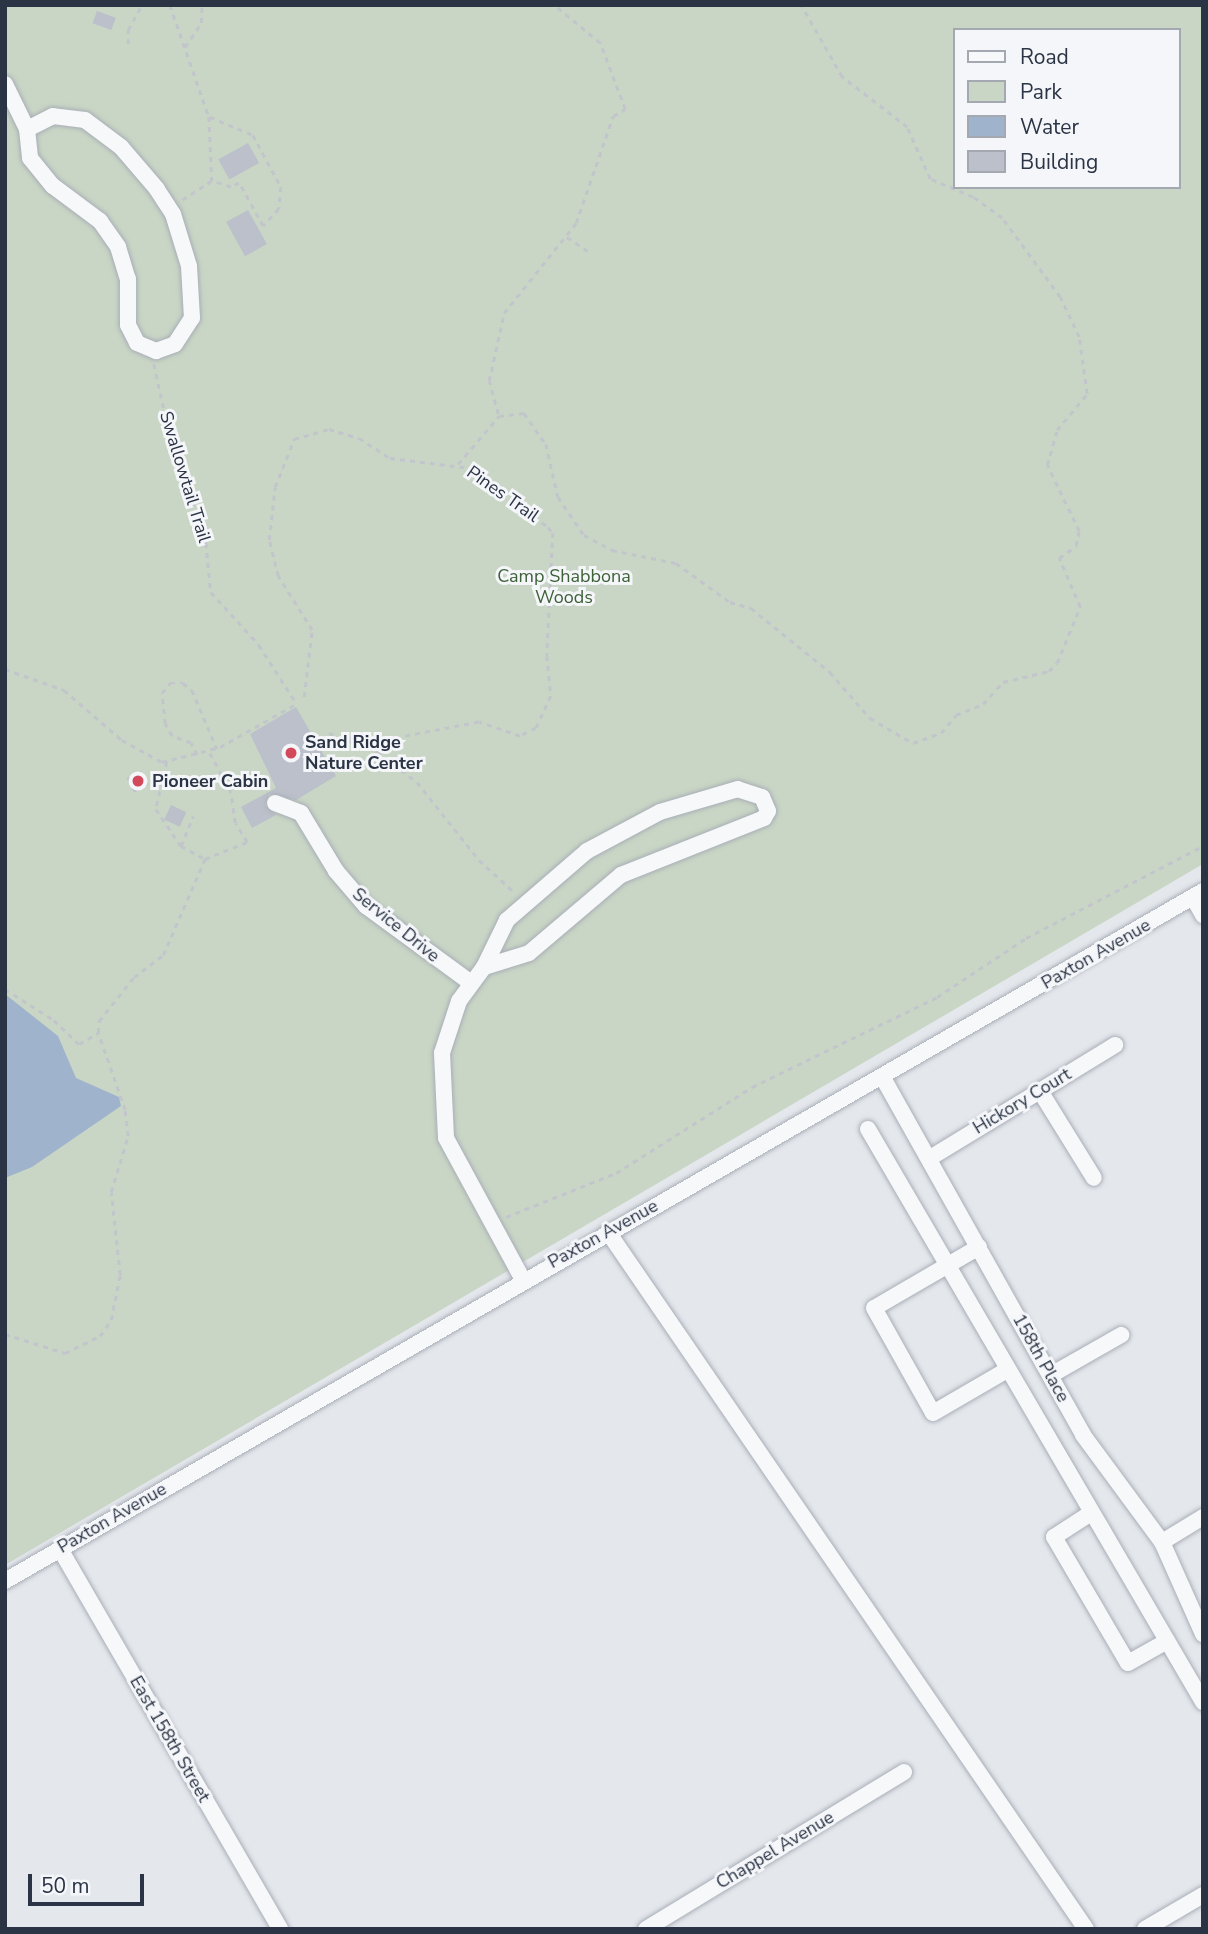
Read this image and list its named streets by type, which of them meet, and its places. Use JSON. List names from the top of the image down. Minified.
{"streets":{"street":["Service Drive","Paxton Avenue","Hickory Court","158th Place","East 158th Street","Chappel Avenue"],"path":["Swallowtail Trail","Pines Trail"]},"crossings":[["Paxton Avenue","158th Place"],["Paxton Avenue","East 158th Street"],["Hickory Court","158th Place"]],"parks":["Camp Shabbona Woods"],"places":["Sand Ridge Nature Center","Pioneer Cabin"],"legend":["Road","Park","Water","Building"],"scale_bar":"50 m"}
